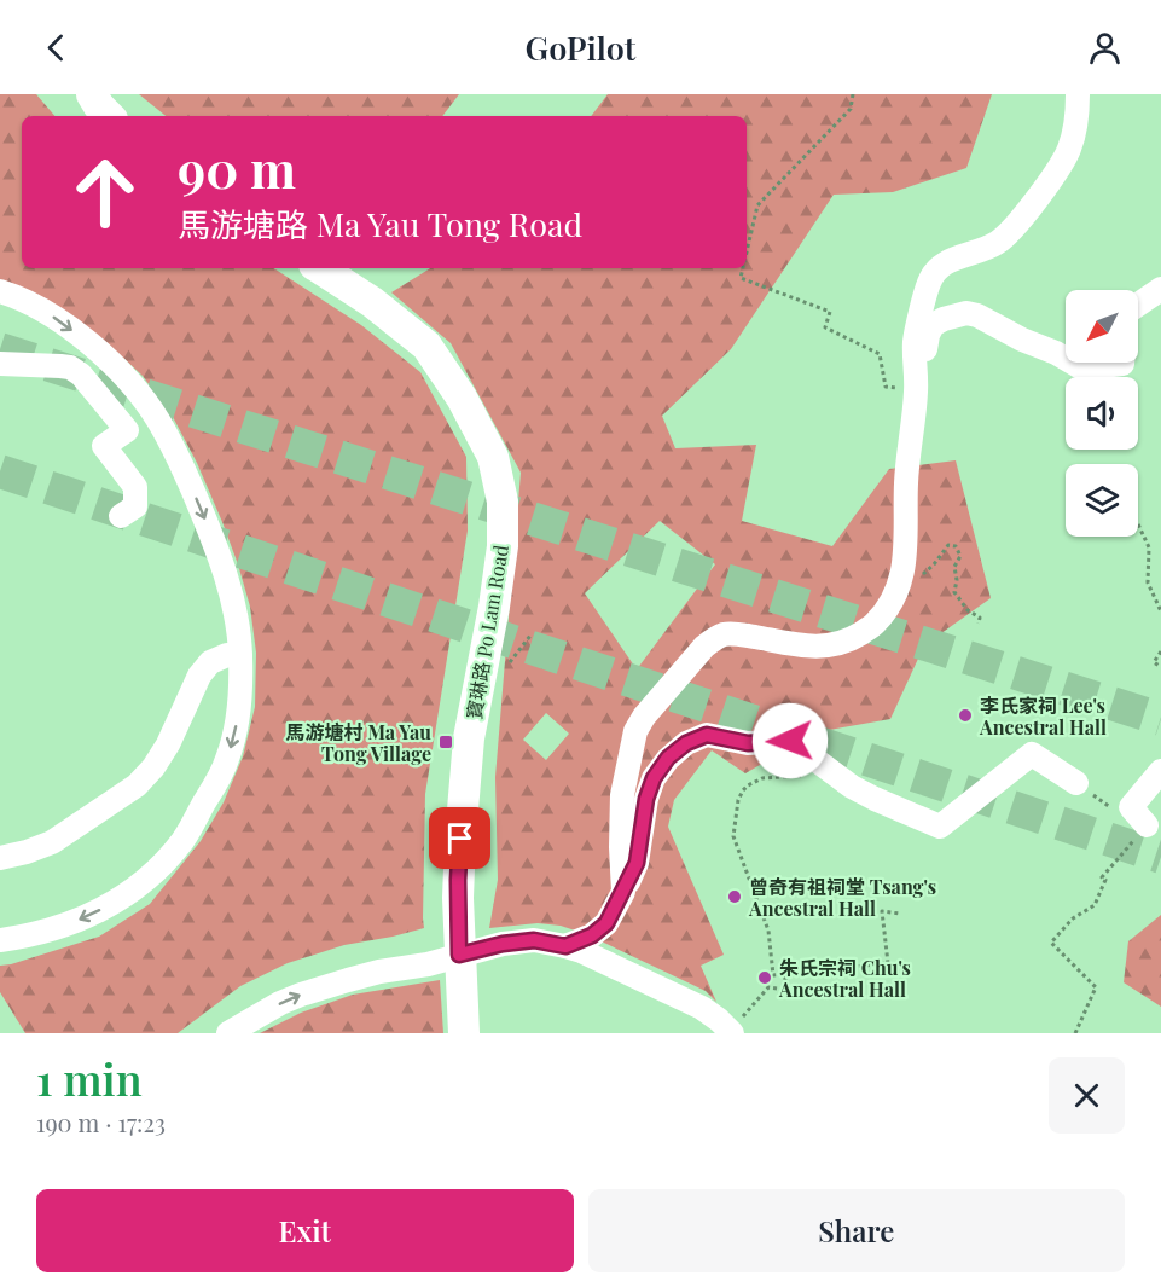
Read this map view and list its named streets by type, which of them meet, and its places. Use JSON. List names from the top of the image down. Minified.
{"streets":{"main road":["寶琳路 Po Lam Road"]},"places":{"other":["李氏家祠 Lee's Ancestral Hall","曾奇有祖祠堂 Tsang's Ancestral Hall","朱氏宗祠 Chu's Ancestral Hall"],"transit":["馬游塘村 Ma Yau Tong Village"]},"north":"bottom left","page":{"header":"GoPilot","turn":["90 m","馬游塘路 Ma Yau Tong Road"],"heading":["1 min","190 m · 17:23"],"buttons":["Exit","Share"]}}
